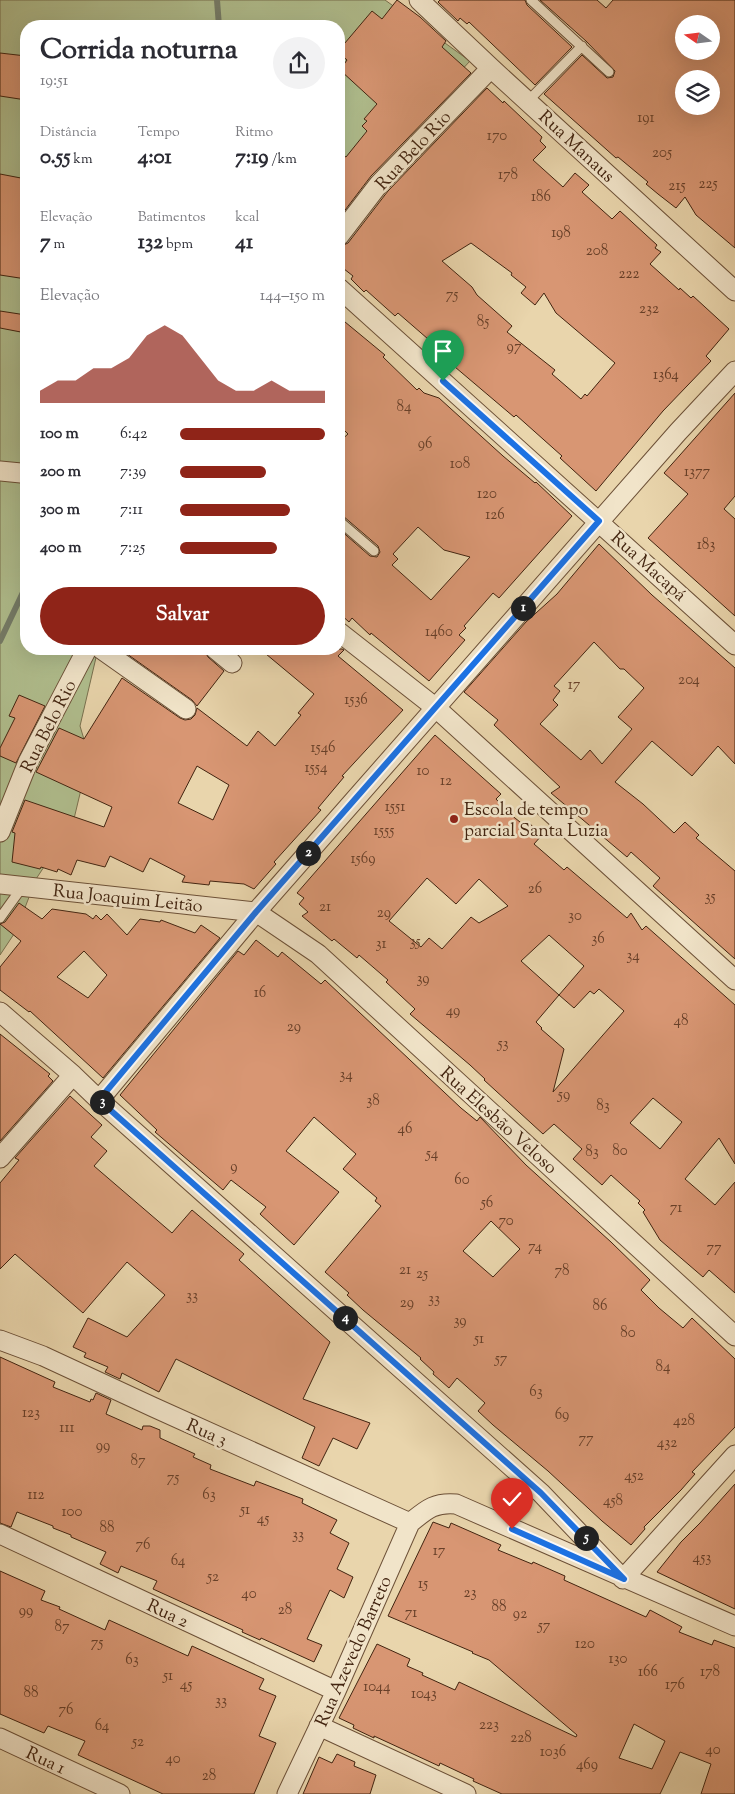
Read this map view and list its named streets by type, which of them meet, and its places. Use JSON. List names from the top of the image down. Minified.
{"streets":{"street":["Rua Manaus","Rua Belo Rio","Rua Macapá","Rua Joaquim Leitão","Rua Elesbão Veloso","Rua 3","Rua 2","Rua Azevedo Barreto","Rua 1"]},"crossings":[["Rua Manaus","Rua Belo Rio"],["Rua Joaquim Leitão","Rua Elesbão Veloso"],["Rua 3","Rua Azevedo Barreto"],["Rua 2","Rua Azevedo Barreto"]],"places":["Escola de tempo parcial Santa Luzia"],"house_numbers":["191","170","205","178","225","215","186","198","208","222","75","232","85","97","1364","84","96","108","1377","120","126","183","1460","204","17","1536","1546","1554","10","12","1551","1555","1569","26","35","21","29","30","36","35","31","34","39","16","49","48","29","53","34","59","38","83","46","80","83","54","9","60","56","71","70","74","77","21","78","25","33","33","29","86","39","80","51","57","84","63","123","69","428","111","77","432","99","87","452","75","112","63","458","51","100","45","88","33","76","17","453","64","52","15","23","40","88","28","99","71","92","57","87","75","120","130","63","166","178","51","45","176","1044","88","1043","33","76","223","64","228","52","40","1036","40","469","28"],"north":"left","page":{"heading":["Corrida noturna","19:51"],"stats":[["Distância","0.55 km"],["Tempo","4:01"],["Ritmo","7:19 /km"],["Elevação","7 m"],["Batimentos","132 bpm"],["kcal","41"]],"chart":["Elevação","144–150 m"],"list":[{"name":"100 m","note":"6:42"},{"name":"200 m","note":"7:39"},{"name":"300 m","note":"7:11"},{"name":"400 m","note":"7:25"}],"buttons":"Salvar","pins":["1","2","3","4","5"]}}
